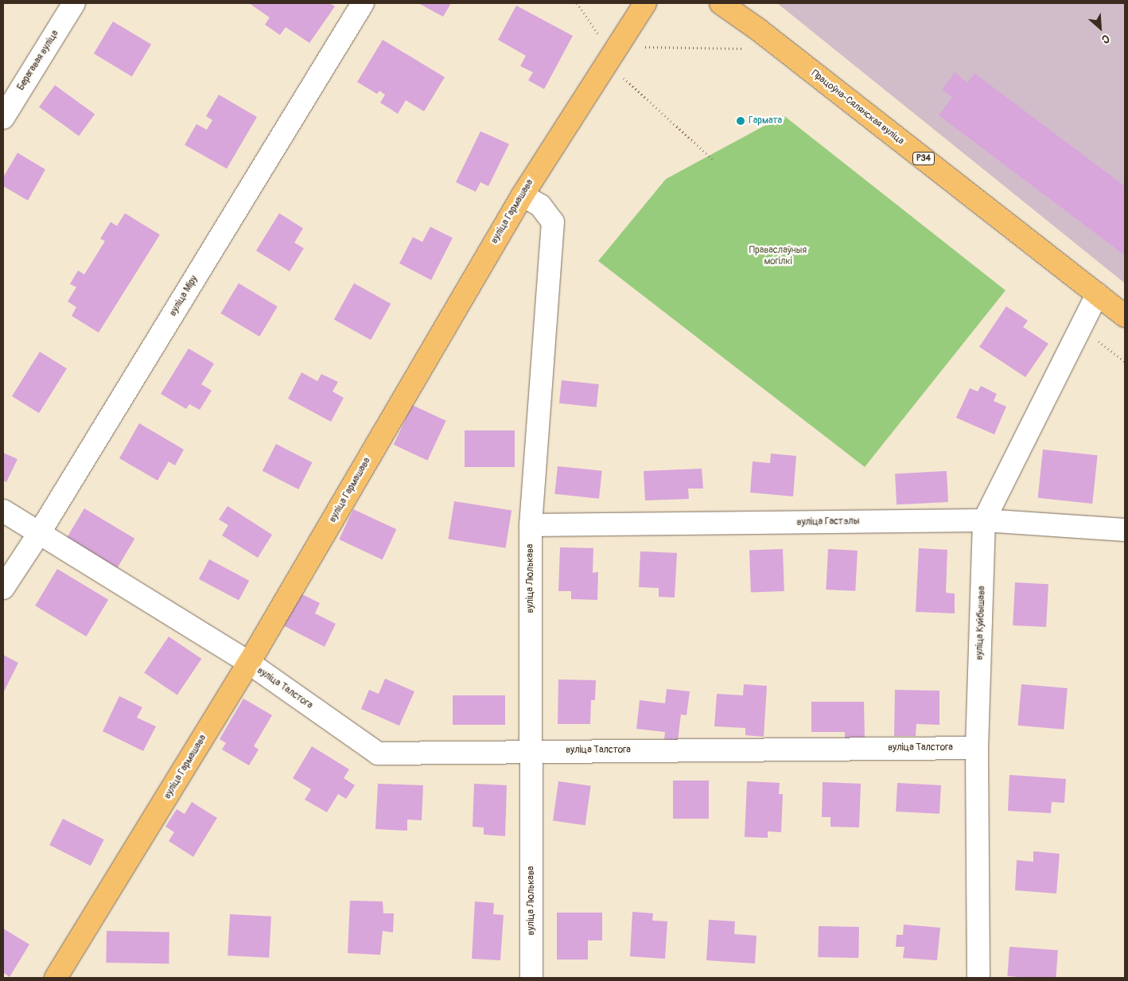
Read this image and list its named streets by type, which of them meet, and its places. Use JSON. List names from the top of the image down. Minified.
{"streets":{"main road":["Працоўна-Сялянская вуліца","Р34","вуліца Гармашава"],"street":["Берагавая вуліца","вуліца Міру","вуліца Гастэлы","вуліца Люлькава","вуліца Куйбышава","вуліца Талстога"]},"crossings":[["Працоўна-Сялянская вуліца","вуліца Куйбышава"],["вуліца Гармашава","вуліца Люлькава"],["вуліца Гармашава","вуліца Талстога"],["вуліца Міру","вуліца Талстога"],["вуліца Гастэлы","вуліца Люлькава"],["вуліца Гастэлы","вуліца Куйбышава"],["вуліца Люлькава","вуліца Талстога"],["вуліца Куйбышава","вуліца Талстога"]],"parks":["Праваслаўныя могілкі"],"places":["Гармата"],"north":"bottom right"}
